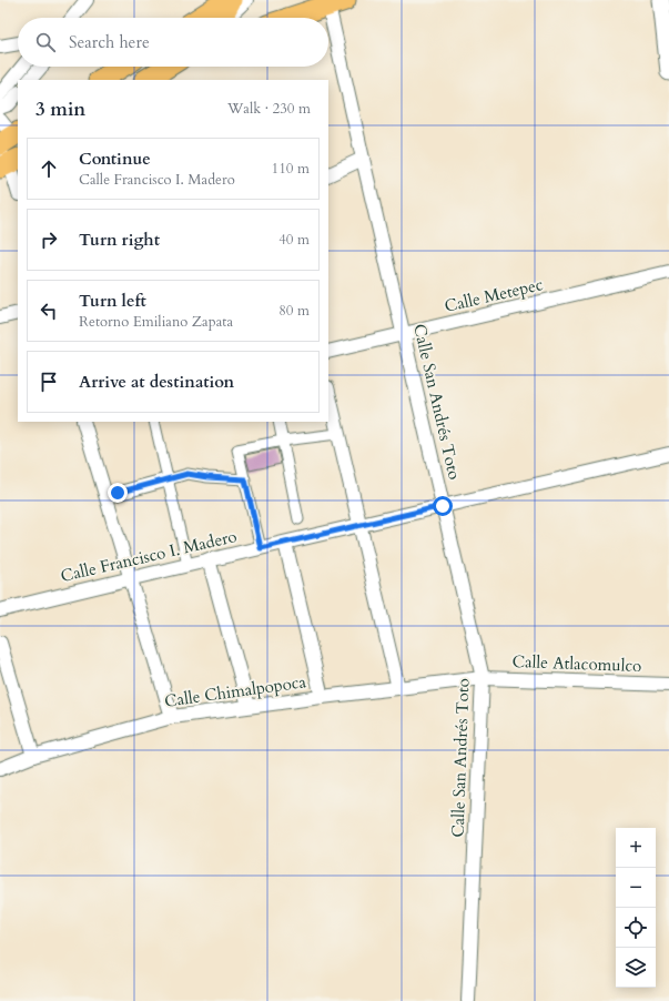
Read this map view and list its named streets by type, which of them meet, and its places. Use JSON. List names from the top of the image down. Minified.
{"streets":{"street":["Calle Metepec","Calle San Andrés Toto","Calle Francisco I. Madero","Calle Atlacomulco","Calle Chimalpopoca"]},"crossings":[["Calle Metepec","Calle San Andrés Toto"],["Calle San Andrés Toto","Calle Francisco I. Madero"],["Calle San Andrés Toto","Calle Atlacomulco"],["Calle San Andrés Toto","Calle Chimalpopoca"],["Calle Atlacomulco","Calle Chimalpopoca"]],"page":{"search":"Search here","heading":["3 min","Walk · 230 m"],"list":[["Continue","Calle Francisco I. Madero","110 m"],["Turn right","40 m"],["Turn left","Retorno Emiliano Zapata","80 m"],"Arrive at destination"],"map_buttons":["+","−"]}}
